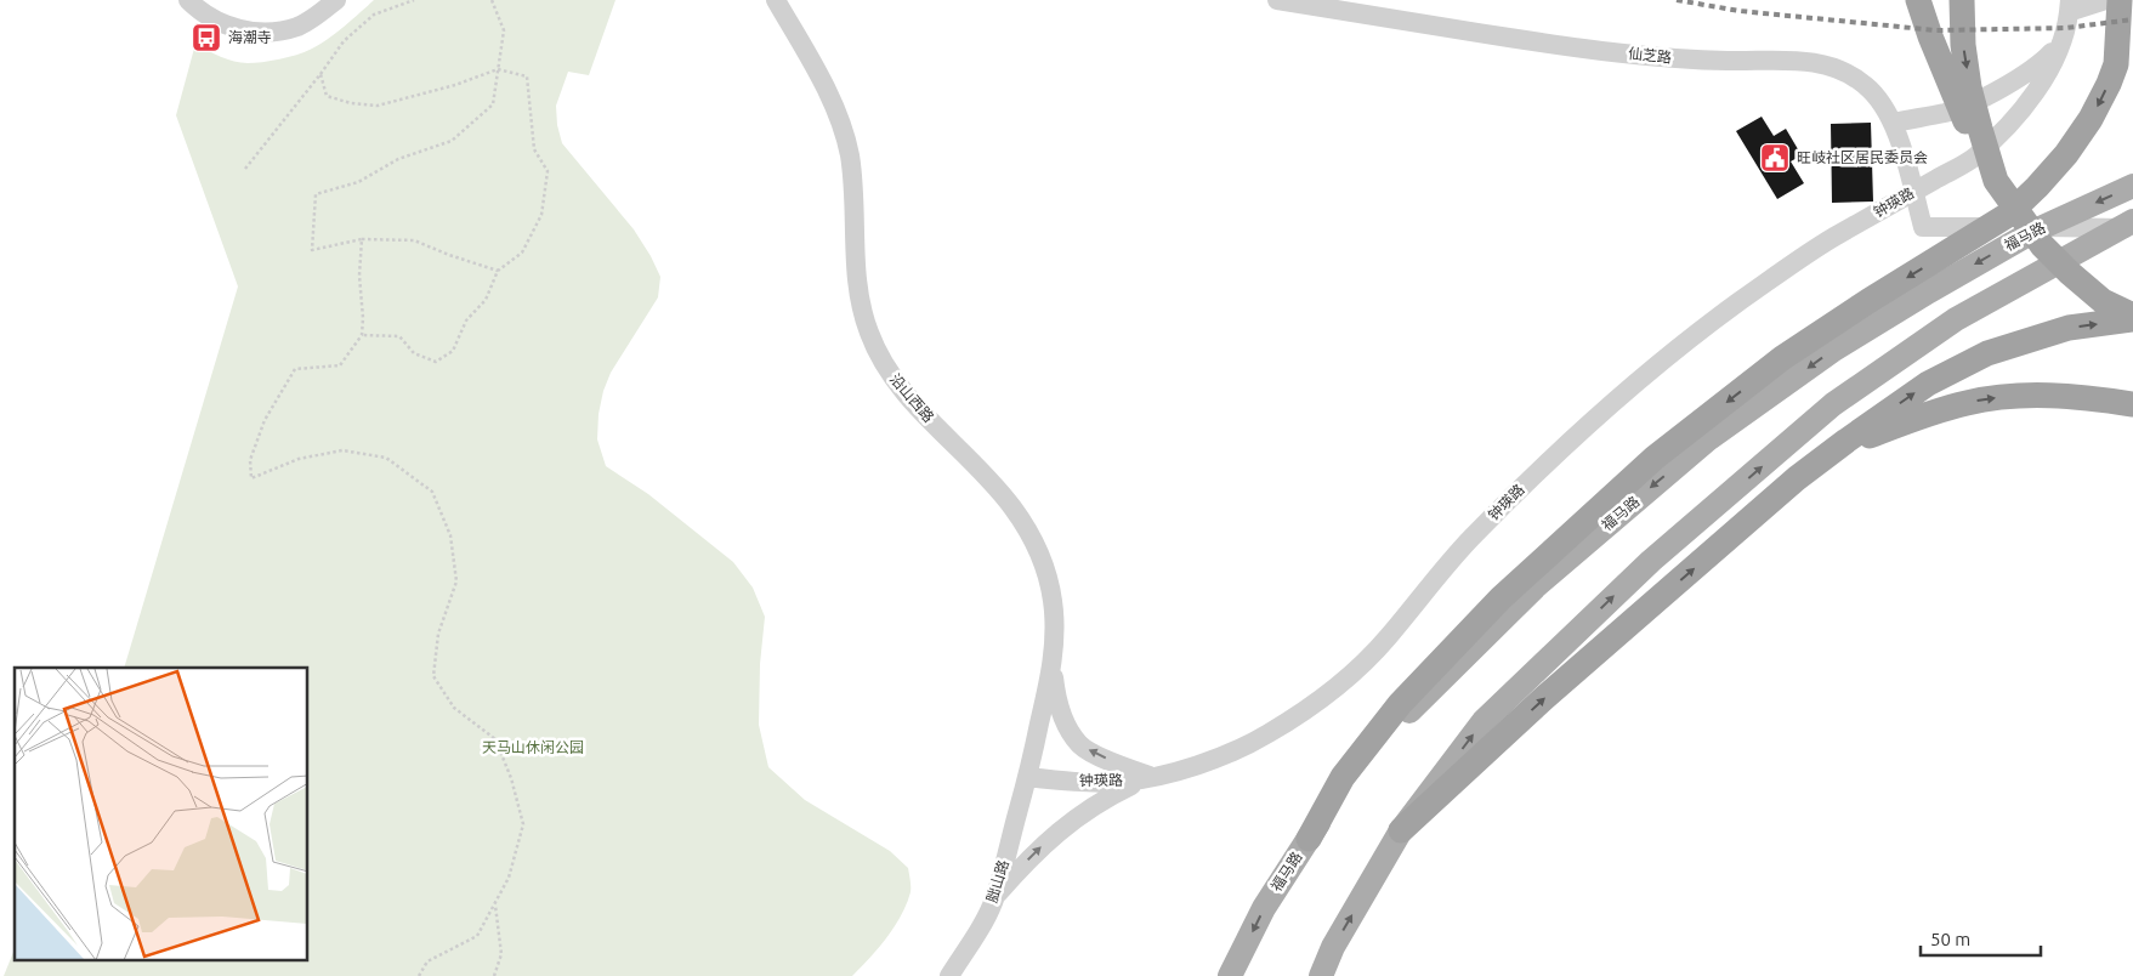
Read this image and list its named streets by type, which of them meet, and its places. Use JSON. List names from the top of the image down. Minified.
{"streets":{"main road":["福马路"],"street":["仙芝路","钟瑛路","沿山西路","胐山路"]},"crossings":[["钟瑛路","沿山西路"],["钟瑛路","胐山路"],["沿山西路","胐山路"]],"parks":["天马山休闲公园"],"places":{"bus stop":["海潮寺"],"public building":["旺岐社区居民委员会"]},"scale_bar":"50 m"}
